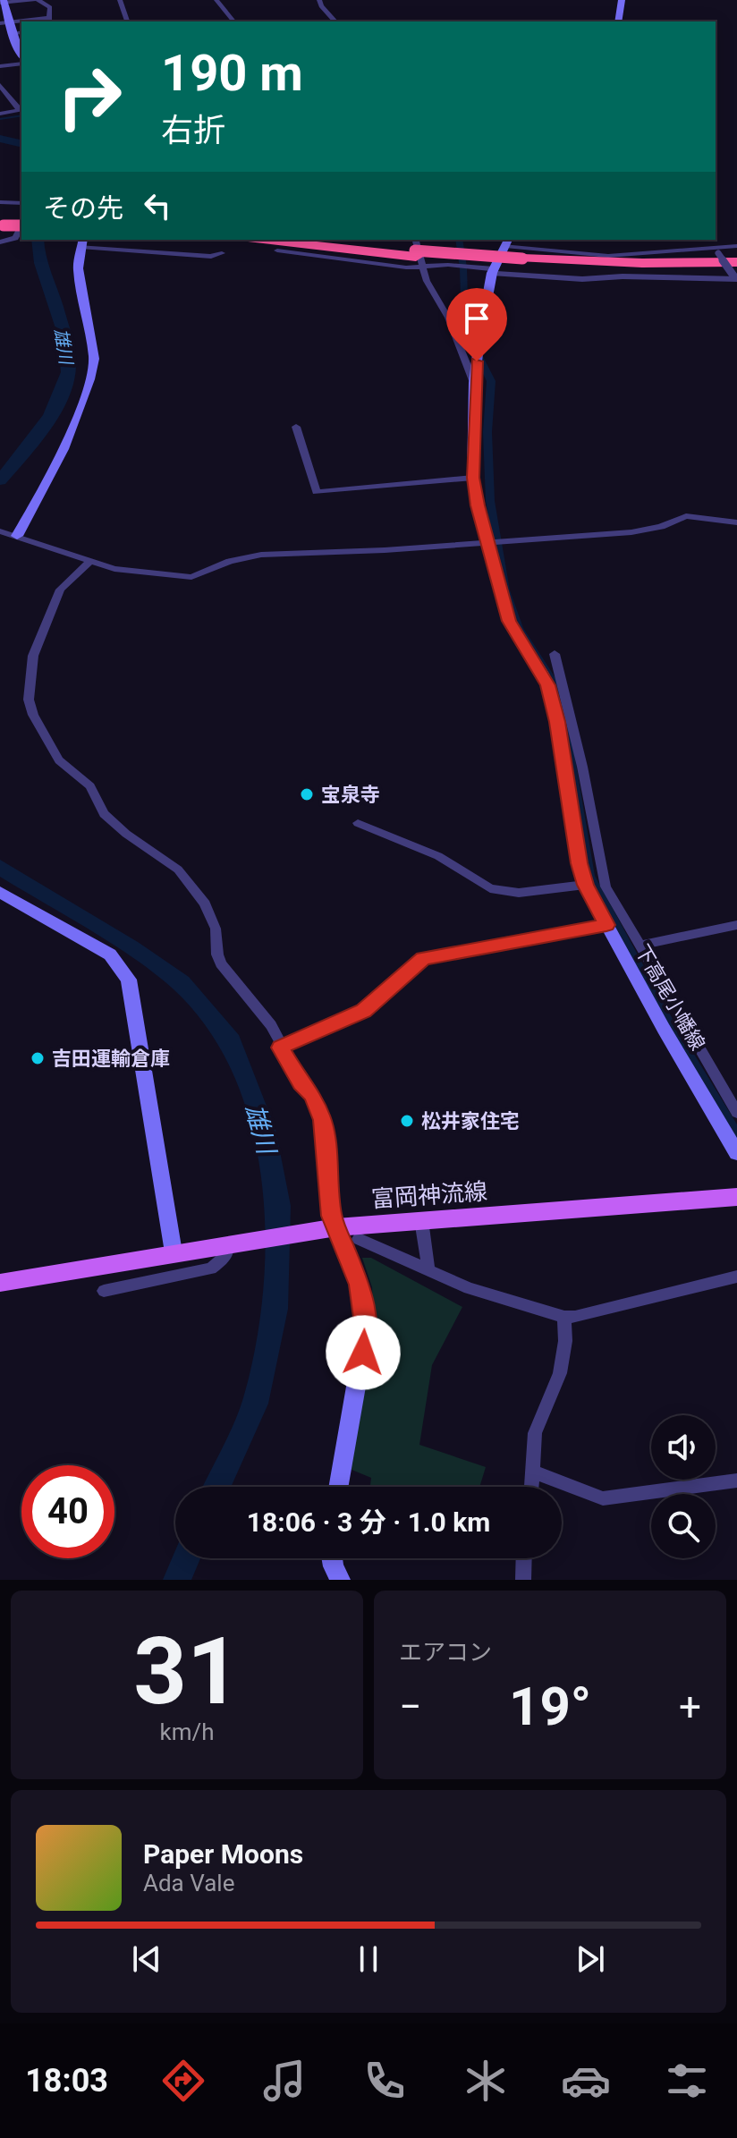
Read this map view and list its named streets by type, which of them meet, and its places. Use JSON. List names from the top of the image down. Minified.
{"streets":{"main road":["富岡神流線"],"street":["下高尾小幡線"]},"water":["雄川"],"places":["宝泉寺","吉田運輸倉庫","松井家住宅"],"page":{"turn":["190 m","右折"],"then":"その先","limit":"40","trip":"18:06 · 3 分 · 1.0 km","tile":[["31","km/h"],"エアコン"],"heat":["−","19°","+"],"song":["Paper Moons","Ada Vale"],"tabs":"18:03"}}
